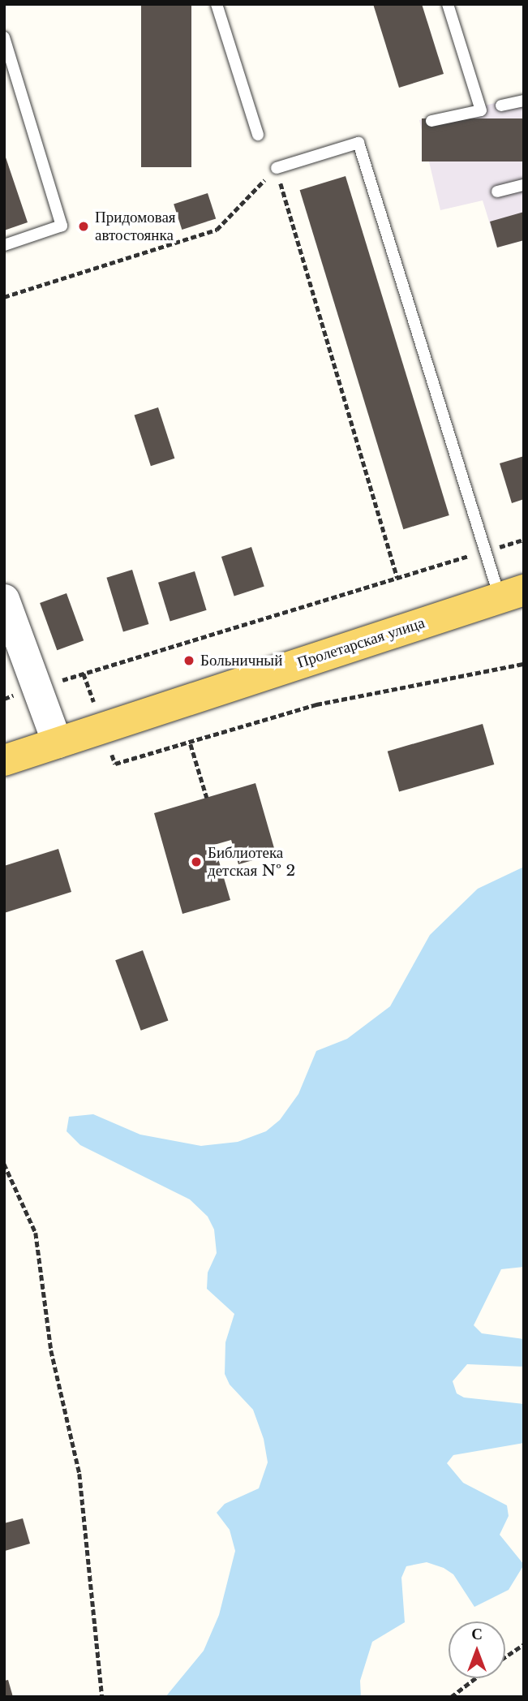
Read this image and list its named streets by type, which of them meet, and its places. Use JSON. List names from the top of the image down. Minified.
{"streets":{"main road":["Пролетарская улица"]},"places":["Придомовая автостоянка","Больничный","Библиотека детская № 2"],"north":"top"}
